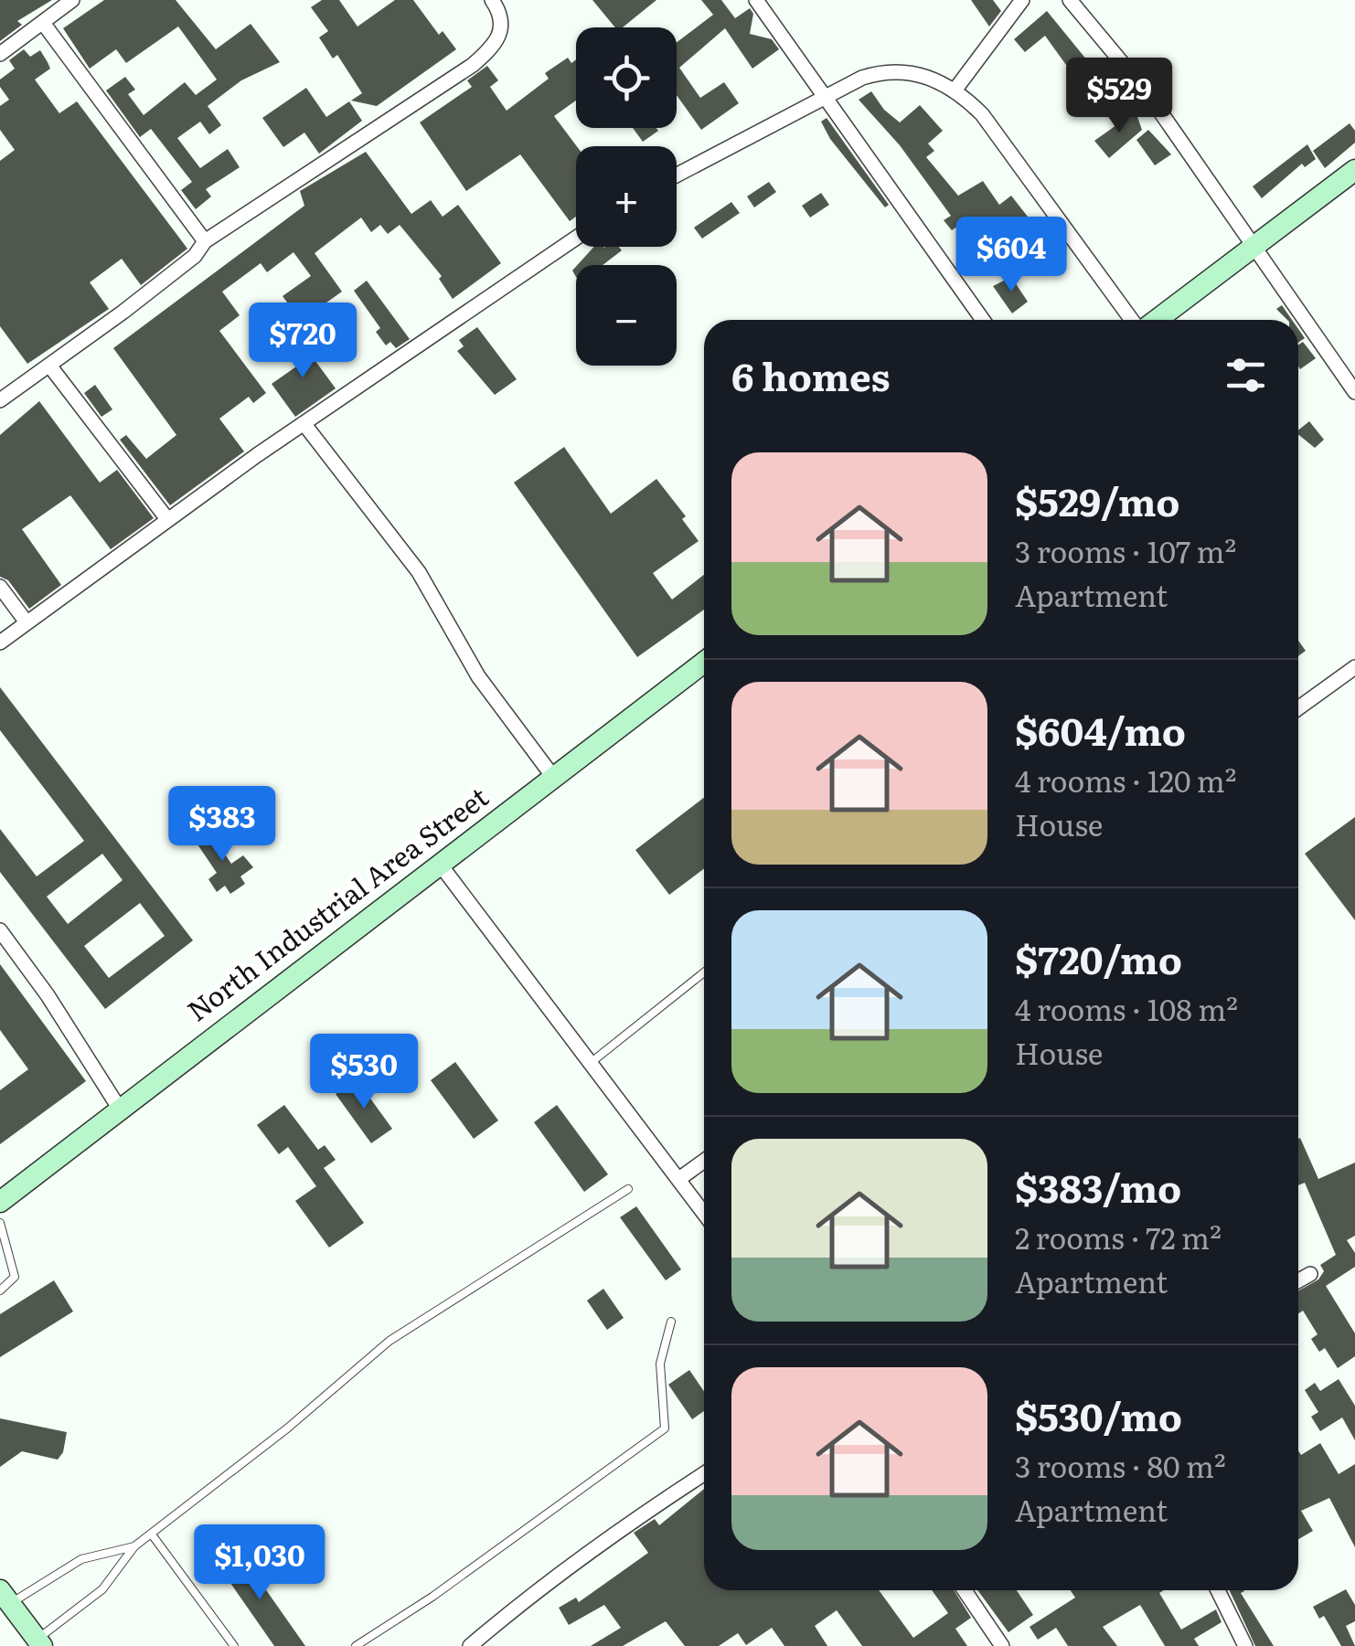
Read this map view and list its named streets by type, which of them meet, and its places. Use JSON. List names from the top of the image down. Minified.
{"streets":{"main road":["North Industrial Area Street"]},"page":{"map_buttons":["+","−"],"price":["$529","$604","$720","$383","$530","$1,030"],"heading":"6 homes","list":[{"name":"$529/mo","note":"3 rooms · 107 m² · Apartment"},{"name":"$604/mo","note":"4 rooms · 120 m² · House"},{"name":"$720/mo","note":"4 rooms · 108 m² · House"},{"name":"$383/mo","note":"2 rooms · 72 m² · Apartment"},{"name":"$530/mo","note":"3 rooms · 80 m² · Apartment"}]}}
